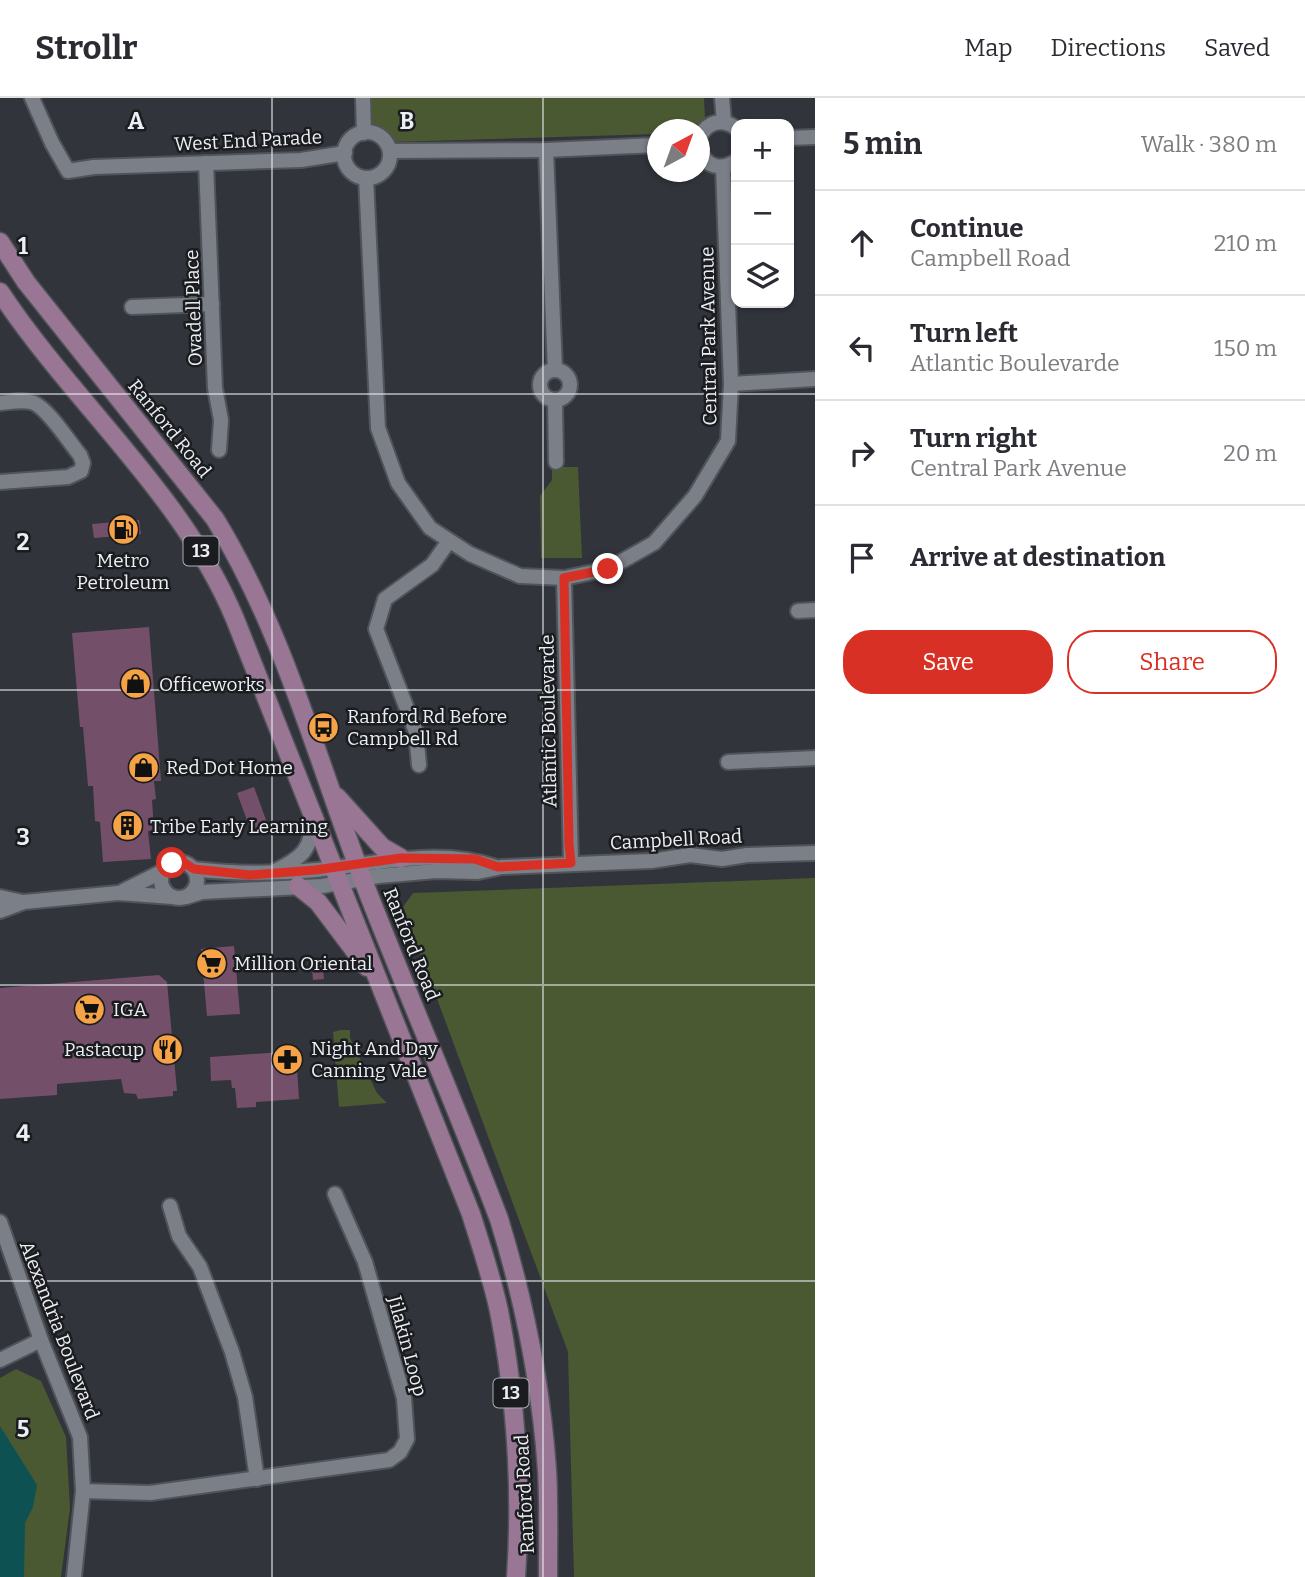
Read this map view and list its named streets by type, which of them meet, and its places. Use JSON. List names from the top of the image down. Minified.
{"streets":{"main road":["Ranford Road","13"],"street":["West End Parade","Ovadell Place","Central Park Avenue","Atlantic Boulevarde","Campbell Road","Alexandria Boulevard","Jilakin Loop"]},"crossings":[["West End Parade","Ovadell Place"],["West End Parade","Central Park Avenue"],["Central Park Avenue","Atlantic Boulevarde"],["Ranford Road","Campbell Road"],["Atlantic Boulevarde","Campbell Road"],["Alexandria Boulevard","Jilakin Loop"]],"places":{"fuel station":["Metro Petroleum"],"shop":["Officeworks","Red Dot Home"],"bus stop":["Ranford Rd Before Campbell Rd"],"building":["Tribe Early Learning"],"supermarket":["Million Oriental","IGA"],"restaurant":["Pastacup"],"pharmacy":["Night And Day Canning Vale"]},"north":"top right","page":{"header":"Strollr","nav":["Map","Directions","Saved"],"heading":["5 min","Walk · 380 m"],"map_buttons":["+","−"],"list":[["Continue","Campbell Road","210 m"],["Turn left","Atlantic Boulevarde","150 m"],["Turn right","Central Park Avenue","20 m"],"Arrive at destination"],"buttons":["Save","Share"]},"grid":{"columns":["A","B"],"rows":["1","2","3","4","5"]}}
